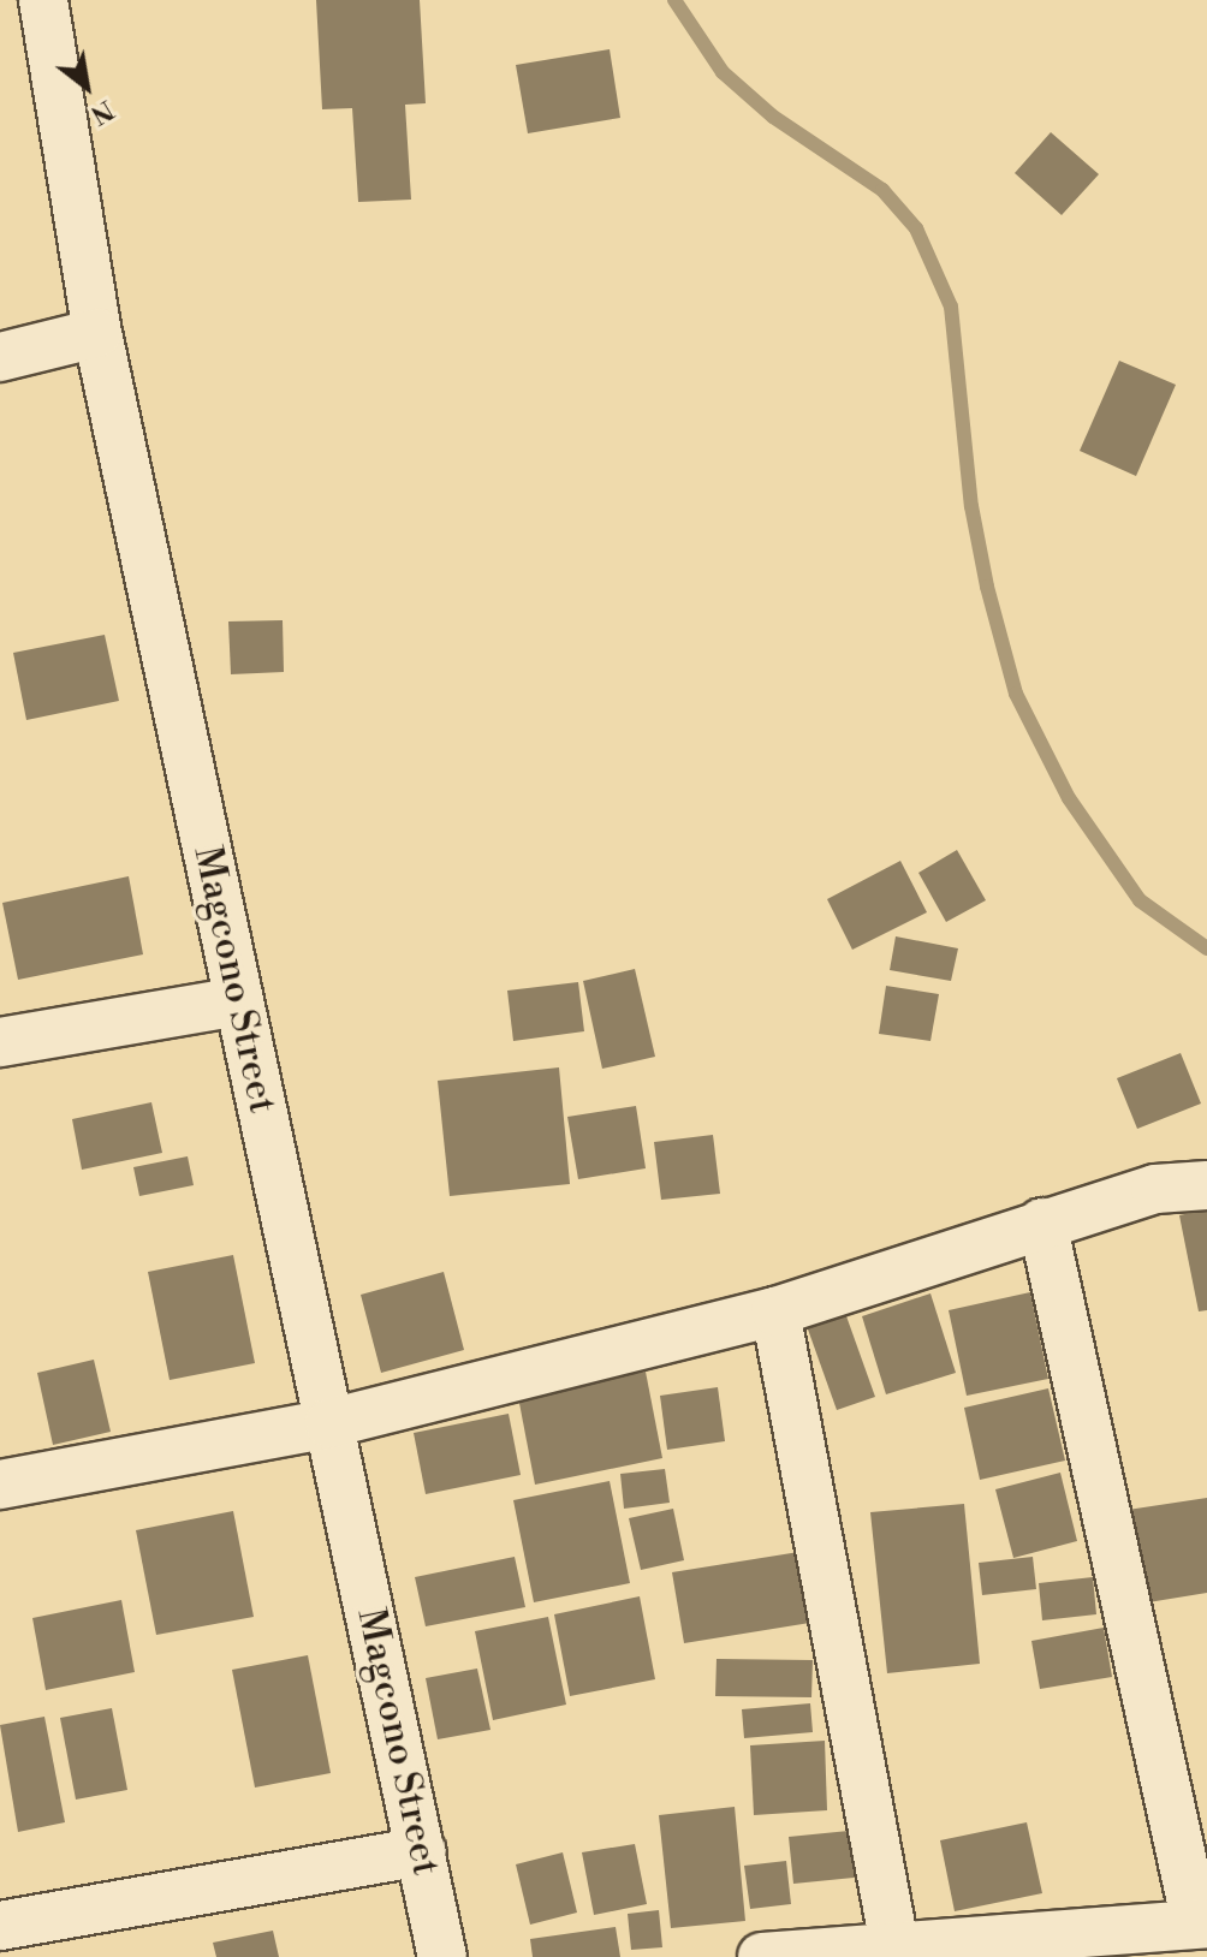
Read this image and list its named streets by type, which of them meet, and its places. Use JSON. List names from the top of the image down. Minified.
{"streets":{"street":["Magcono Street"]},"north":"bottom right"}
